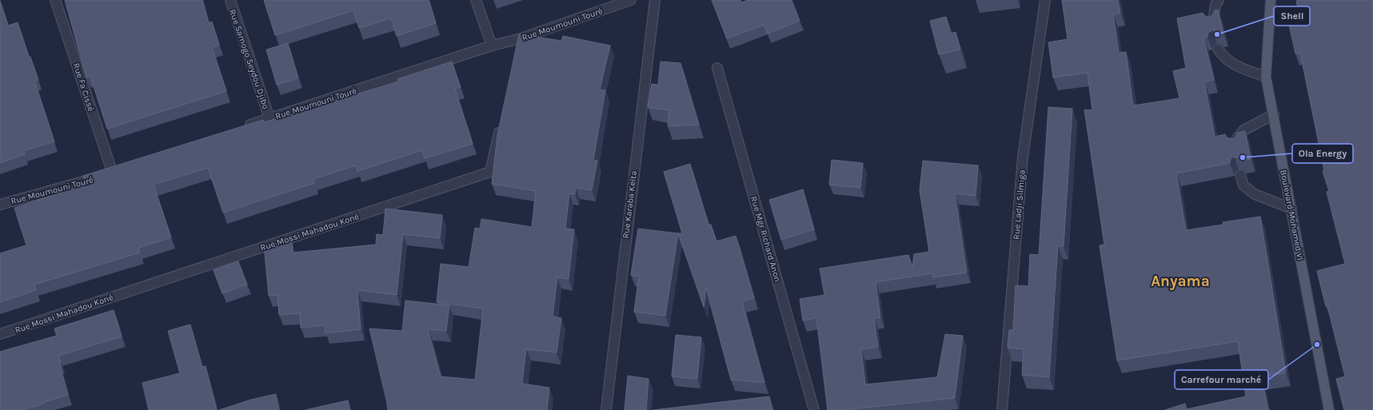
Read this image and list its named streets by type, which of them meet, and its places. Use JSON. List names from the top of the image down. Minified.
{"streets":{"main road":["Boulevard Mohamed VI"],"street":["Rue Moumouni Touré","Rue Samogo Seydou Djibo","Rue Fa Cissé","Rue Karaba Keïta","Rue Ladji Silmiga","Rue Mossi Mahadou Koné","Rue Mgr Richard Anon"]},"crossings":[["Rue Moumouni Touré","Rue Samogo Seydou Djibo"],["Rue Moumouni Touré","Rue Fa Cissé"]],"districts":["Anyama"],"places":["Shell","Ola Energy","Carrefour marché"]}
